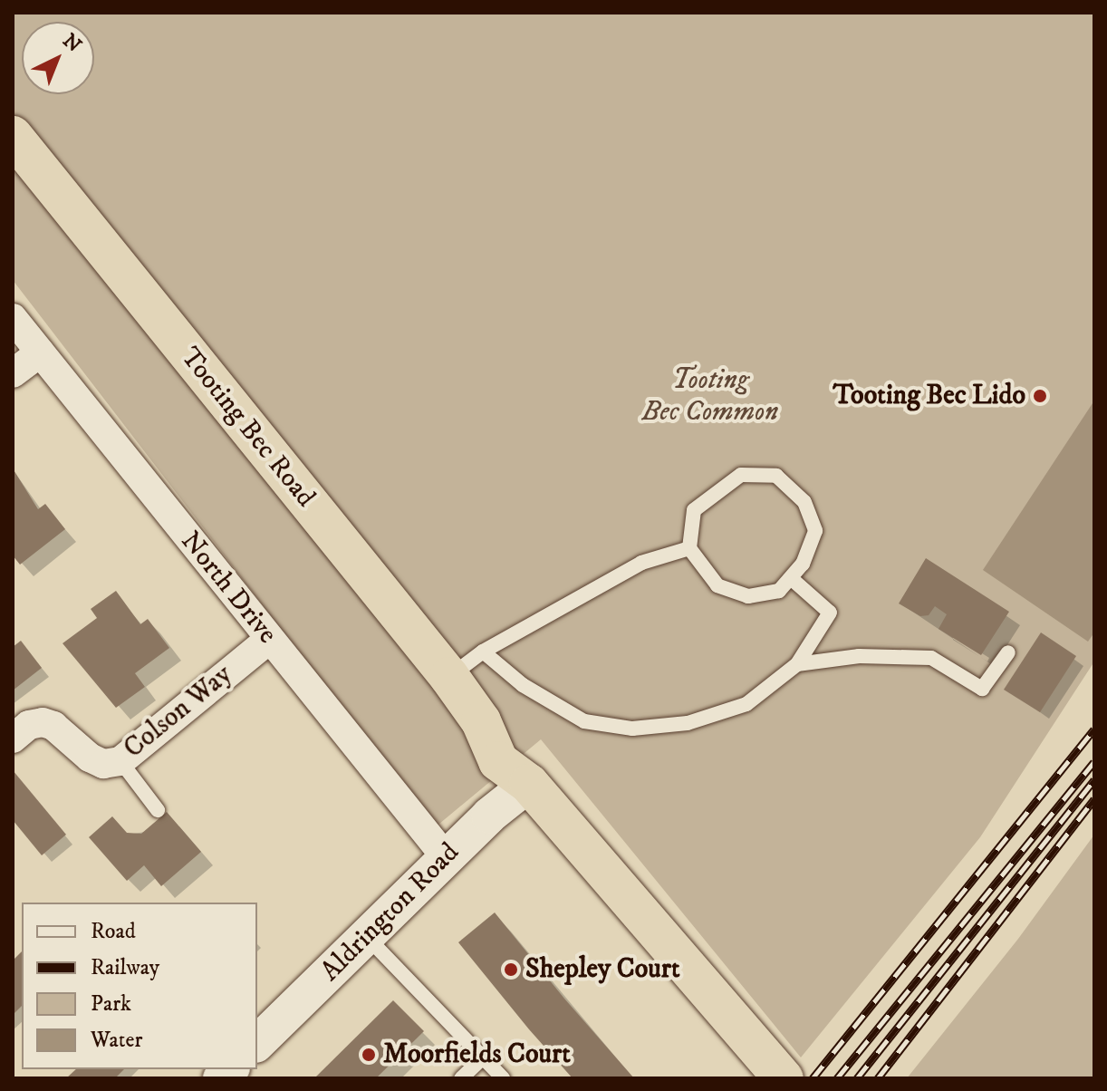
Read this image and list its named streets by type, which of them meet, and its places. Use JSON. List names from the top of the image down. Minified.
{"streets":{"highway":["Tooting Bec Road"],"street":["North Drive","Colson Way","Aldrington Road"]},"crossings":[["Tooting Bec Road","Aldrington Road"],["North Drive","Colson Way"],["North Drive","Aldrington Road"]],"parks":["Tooting Bec Common"],"places":["Tooting Bec Lido","Shepley Court","Moorfields Court"],"legend":["Road","Railway","Park","Water"],"north":"top right"}
